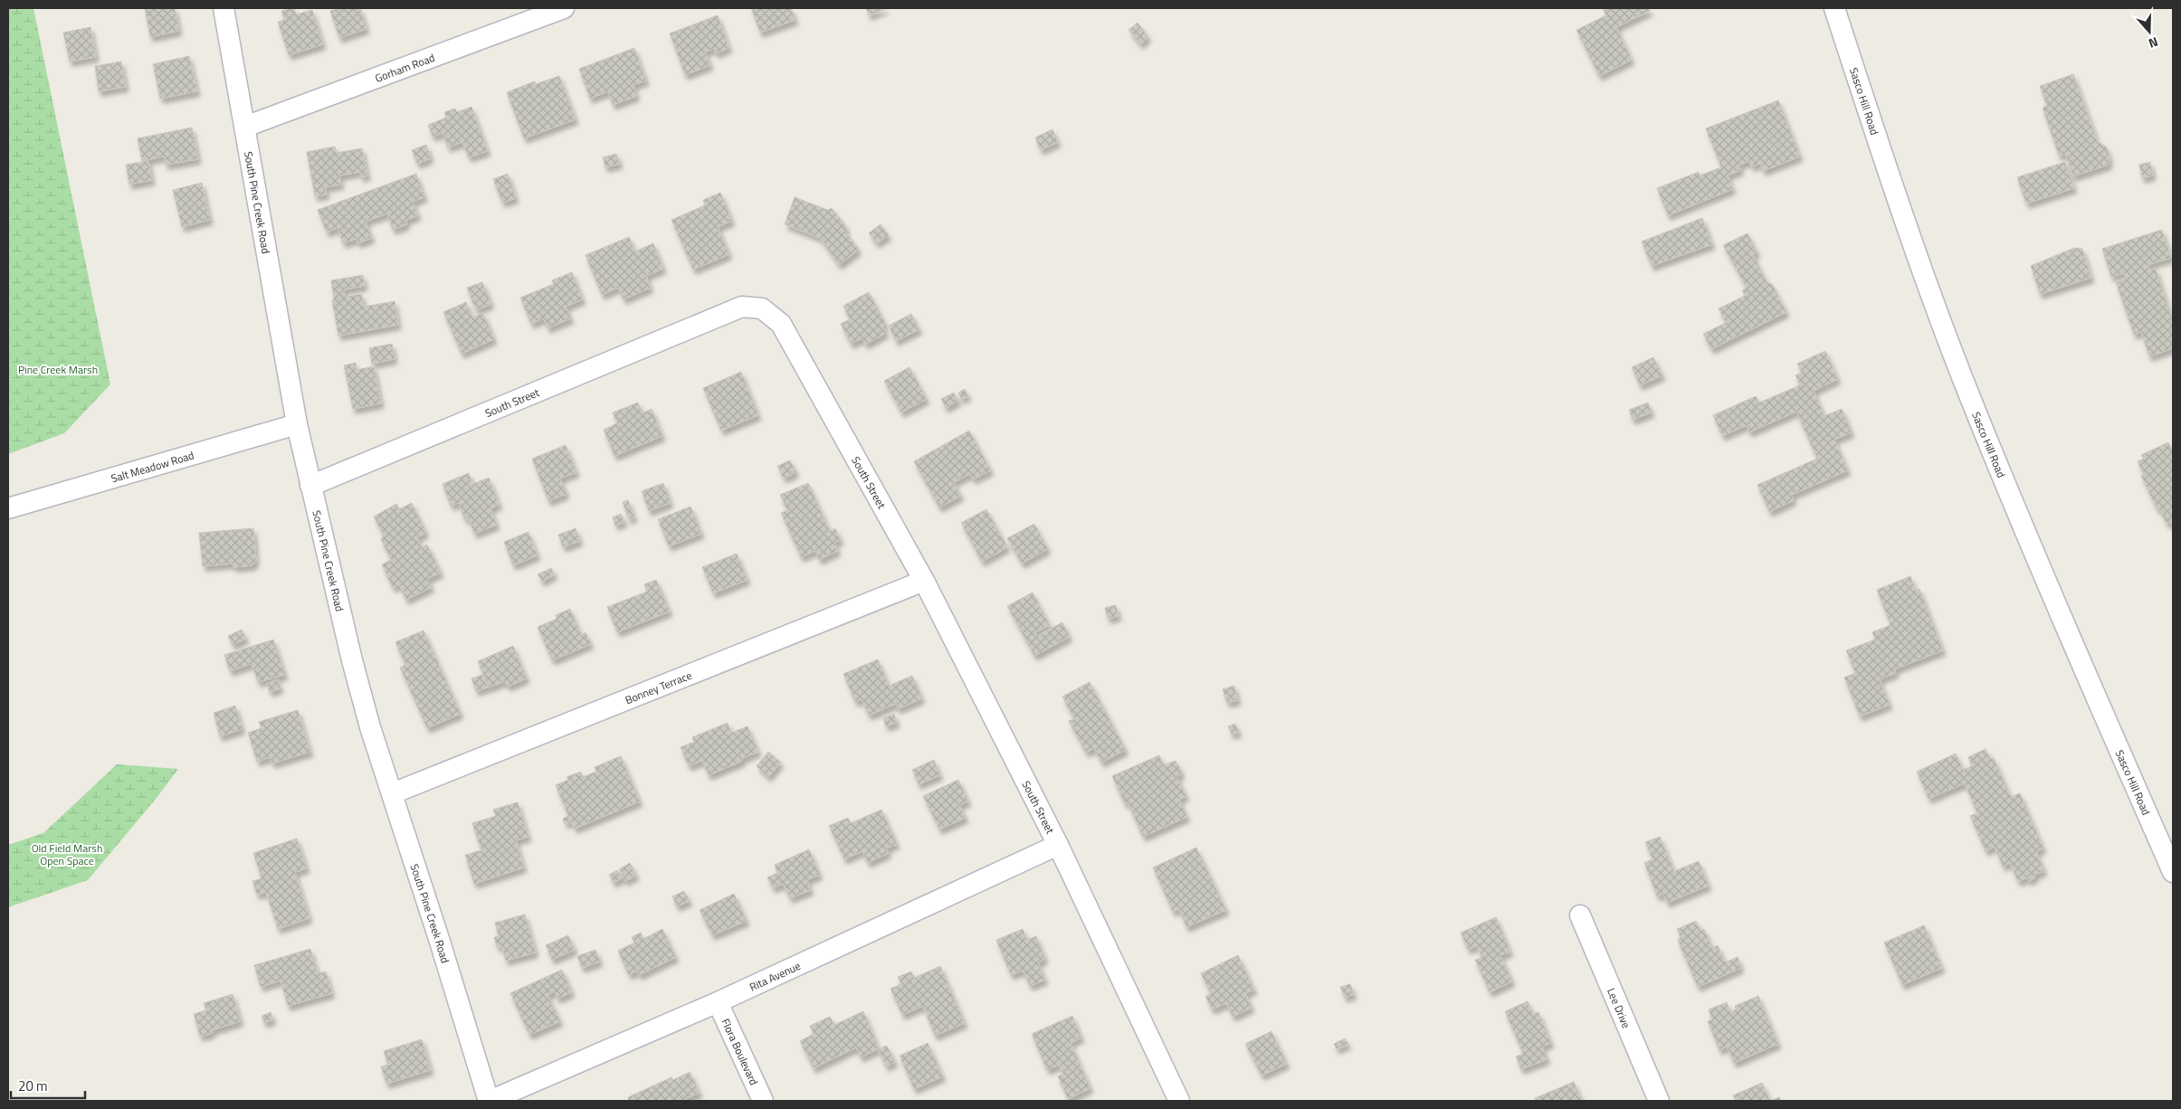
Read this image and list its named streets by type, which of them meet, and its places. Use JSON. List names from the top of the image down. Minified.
{"streets":{"street":["Gorham Road","Sasco Hill Road","South Pine Creek Road","South Street","Salt Meadow Road","Bonney Terrace","Rita Avenue","Lee Drive","Flora Boulevard"]},"crossings":[["Gorham Road","South Pine Creek Road"],["South Pine Creek Road","South Street"],["South Pine Creek Road","Salt Meadow Road"],["South Pine Creek Road","Bonney Terrace"],["South Pine Creek Road","Rita Avenue"],["South Street","Bonney Terrace"],["South Street","Rita Avenue"],["Rita Avenue","Flora Boulevard"]],"parks":["Pine Creek Marsh","Old Field Marsh Open Space"],"scale_bar":"20 m","north":"bottom"}
